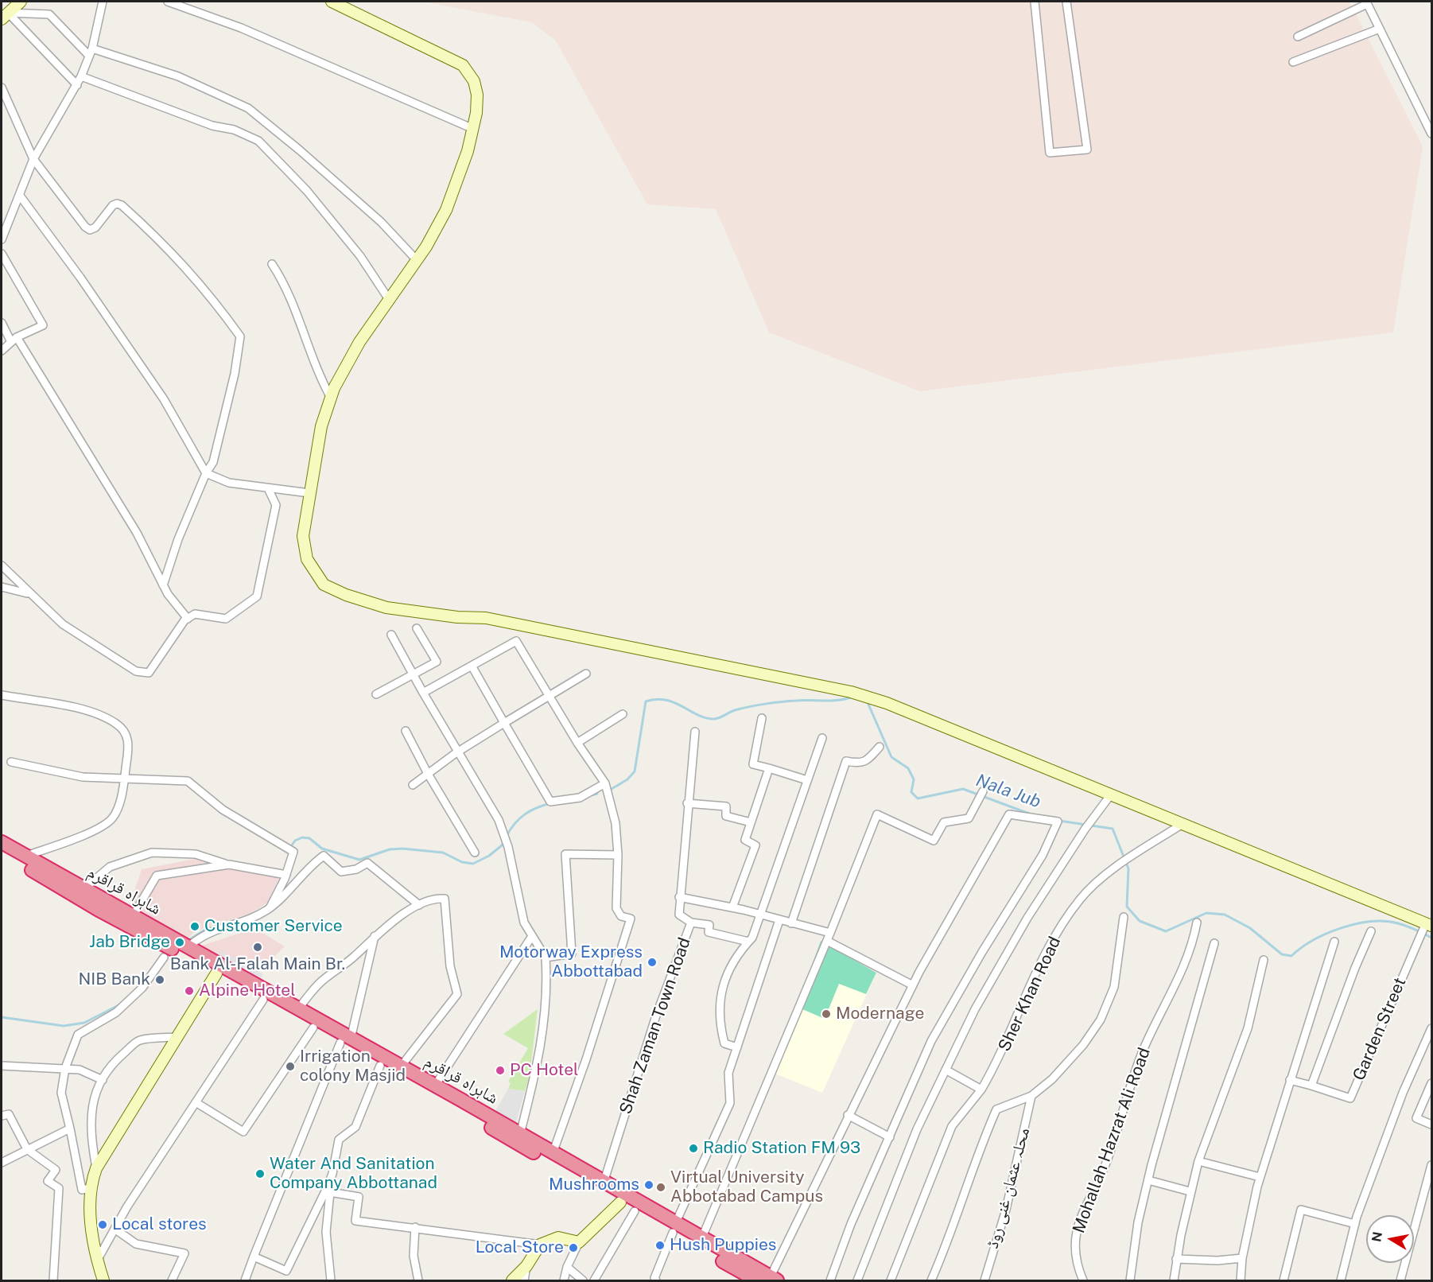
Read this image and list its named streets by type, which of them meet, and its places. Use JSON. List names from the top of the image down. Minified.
{"streets":{"highway":["شاہراہ قراقرم"],"street":["Sher Khan Road","Shah Zaman Town Road","Garden Street","Mohallah Hazrat Ali Road","محلہ عثمان غنی روڈ"]},"crossings":[["شاہراہ قراقرم","Shah Zaman Town Road"]],"water":["Nala Jub"],"places":["Customer Service","Jab Bridge","Bank Al-Falah Main Br.","Motorway Express Abbottabad","NIB Bank","Alpine Hotel","Modernage","Irrigation colony Masjid","PC Hotel","Radio Station FM 93","Water And Sanitation Company Abbottanad","Mushrooms","Virtual University Abbotabad Campus","Local stores","Hush Puppies","Local Store"],"north":"left"}
